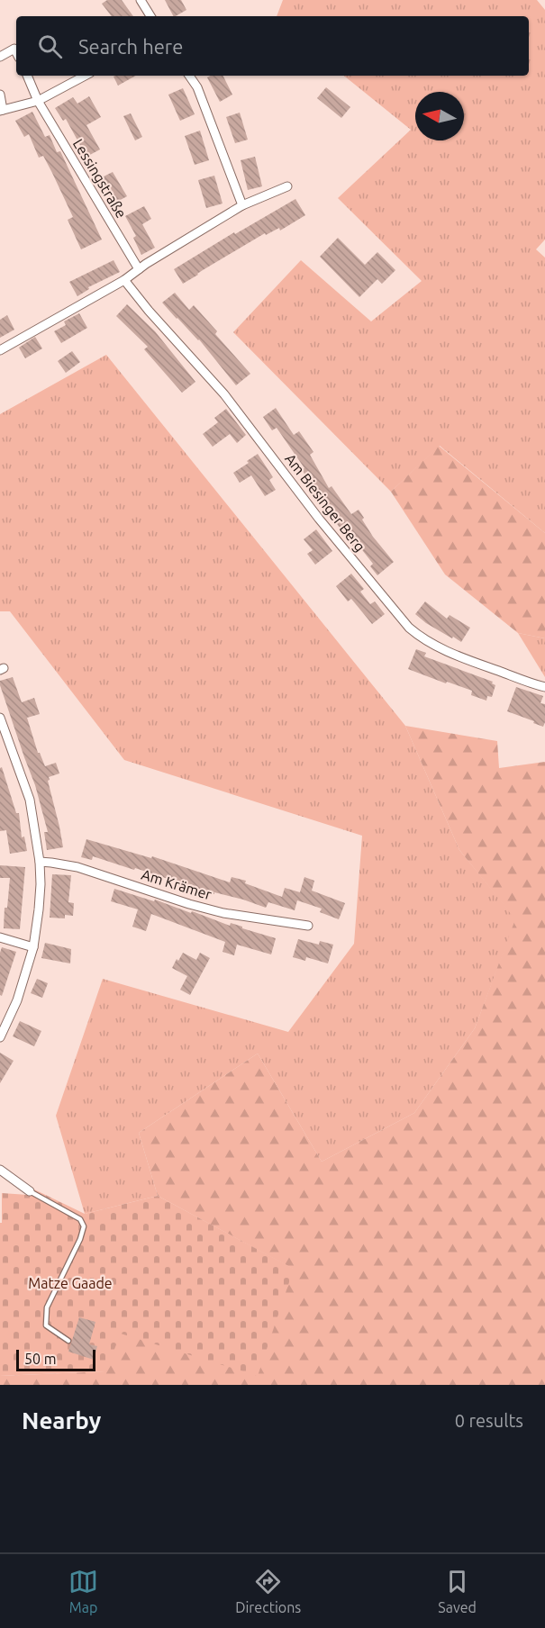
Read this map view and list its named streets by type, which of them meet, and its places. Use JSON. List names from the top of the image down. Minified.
{"streets":{"street":["Lessingstraße","Am Biesinger Berg","Am Krämer"]},"parks":["Matze Gaade"],"scale_bar":"50 m","north":"left","page":{"search":"Search here","scale":"50 m","heading":["Nearby","0 results"],"nav":["Map","Directions","Saved"]}}
